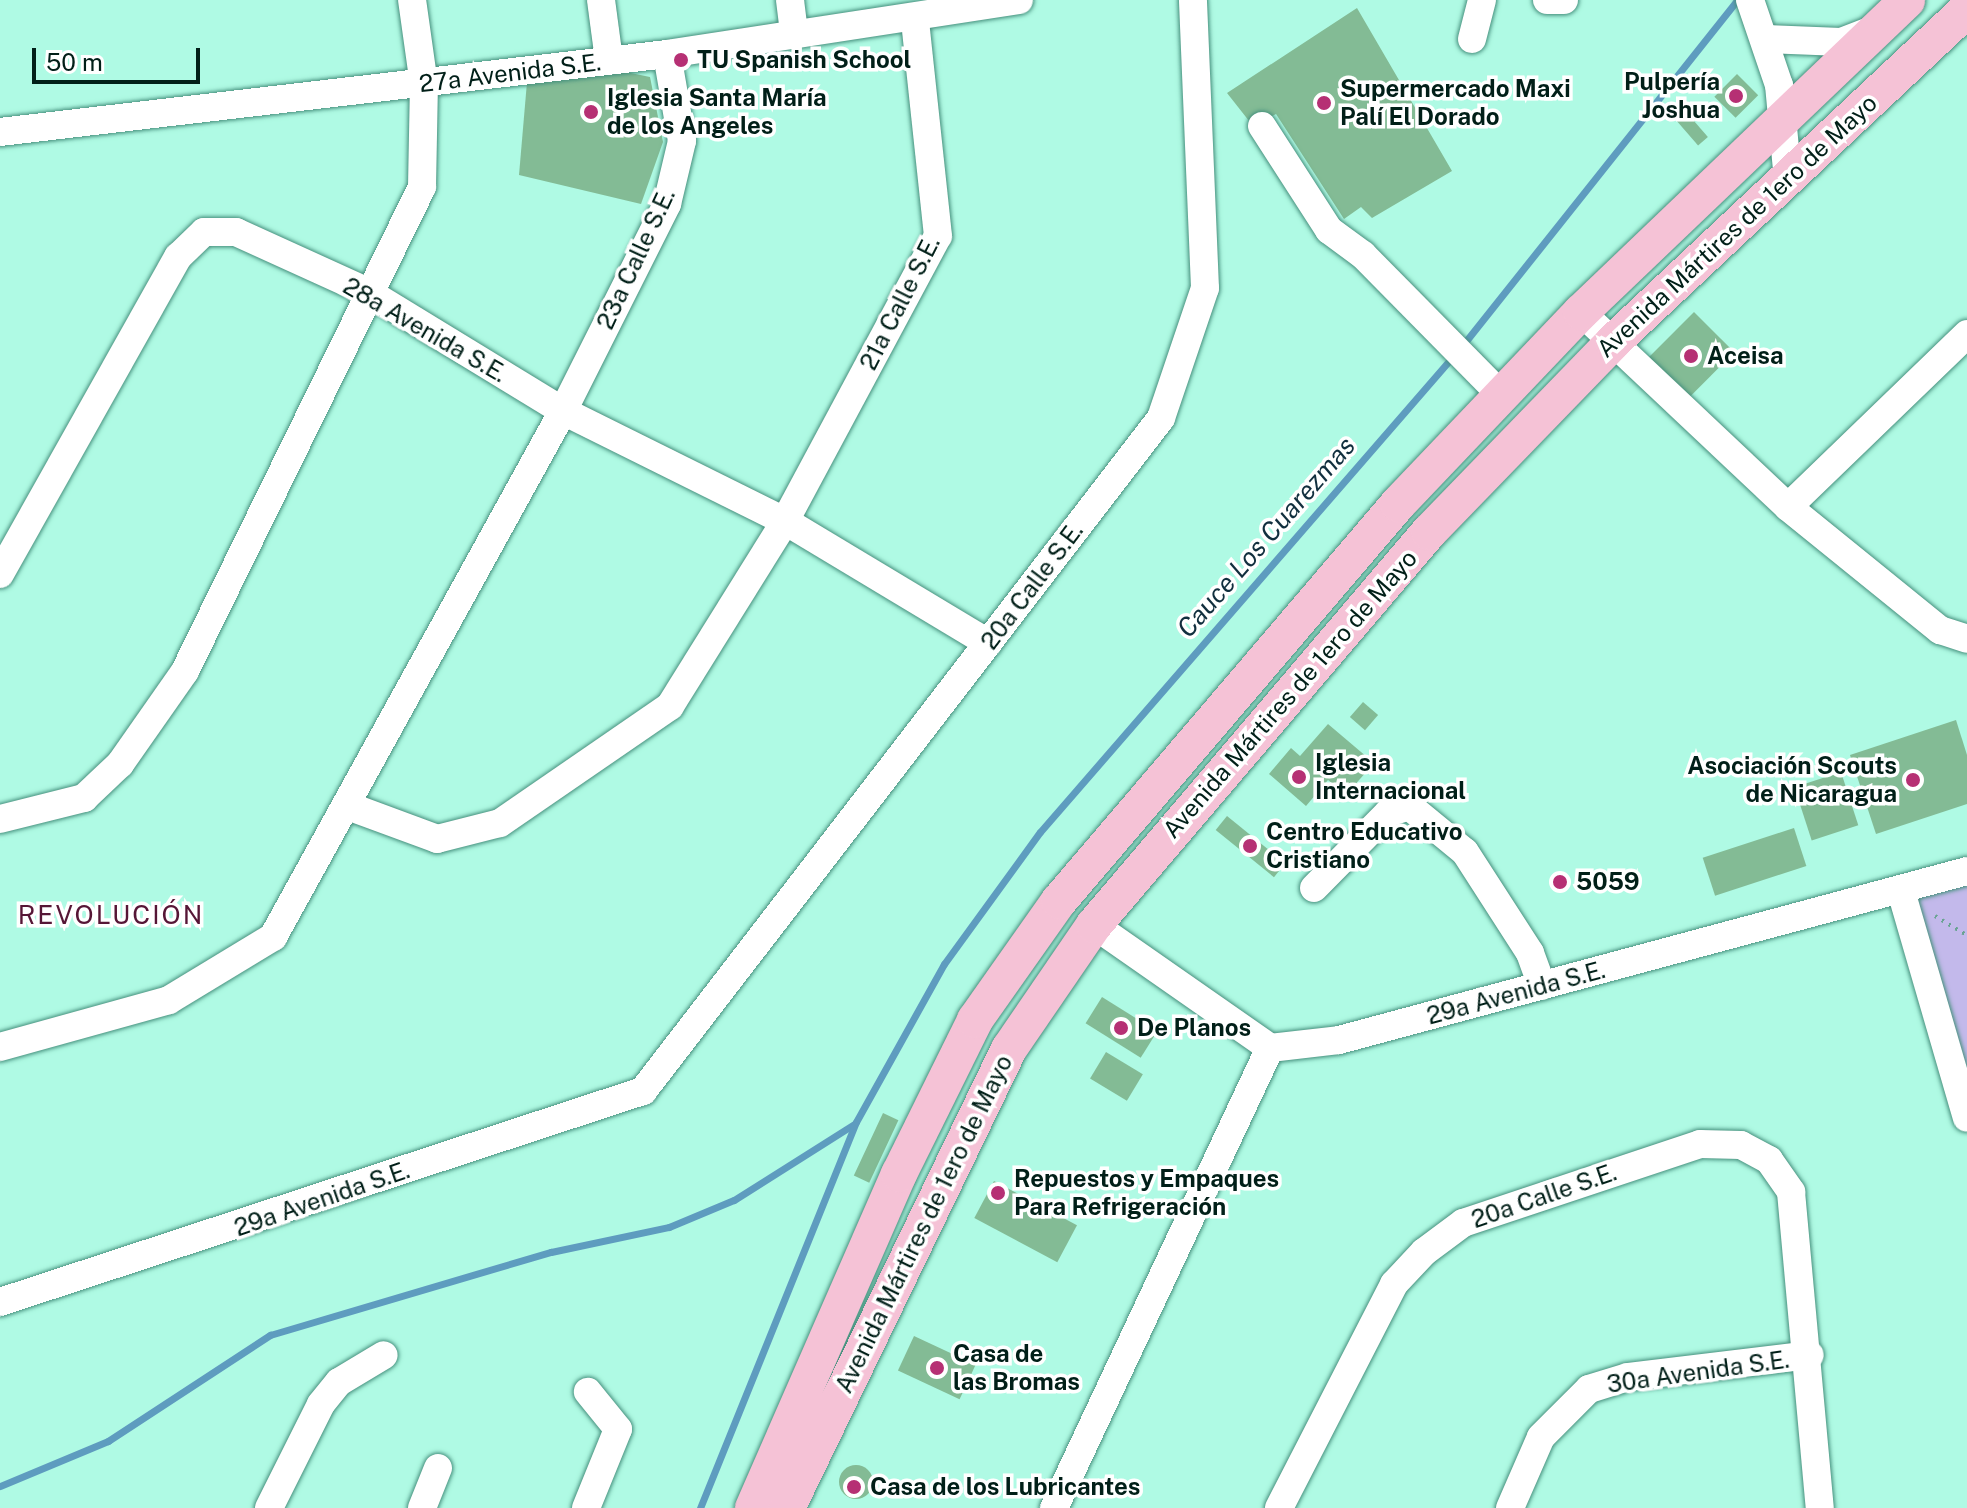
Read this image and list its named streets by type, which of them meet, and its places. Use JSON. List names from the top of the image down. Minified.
{"streets":{"main road":["Avenida Mártires de 1ero de Mayo"],"street":["27a Avenida S.E.","23a Calle S.E.","21a Calle S.E.","28a Avenida S.E.","20a Calle S.E.","29a Avenida S.E.","30a Avenida S.E."]},"crossings":[["27a Avenida S.E.","23a Calle S.E."],["27a Avenida S.E.","21a Calle S.E."],["23a Calle S.E.","21a Calle S.E."],["23a Calle S.E.","28a Avenida S.E."],["21a Calle S.E.","28a Avenida S.E."],["28a Avenida S.E.","20a Calle S.E."],["20a Calle S.E.","29a Avenida S.E."],["20a Calle S.E.","30a Avenida S.E."]],"districts":["REVOLUCIÓN"],"water":["Cauce Los Cuarezmas"],"places":["TU Spanish School","Pulpería Joshua","Supermercado Maxi Palí El Dorado","Iglesia Santa María de los Angeles","Aceisa","Iglesia Internacional","Asociación Scouts de Nicaragua","Centro Educativo Cristiano","5059","De Planos","Repuestos y Empaques Para Refrigeración","Casa de las Bromas","Casa de los Lubricantes"],"scale_bar":"50 m"}
